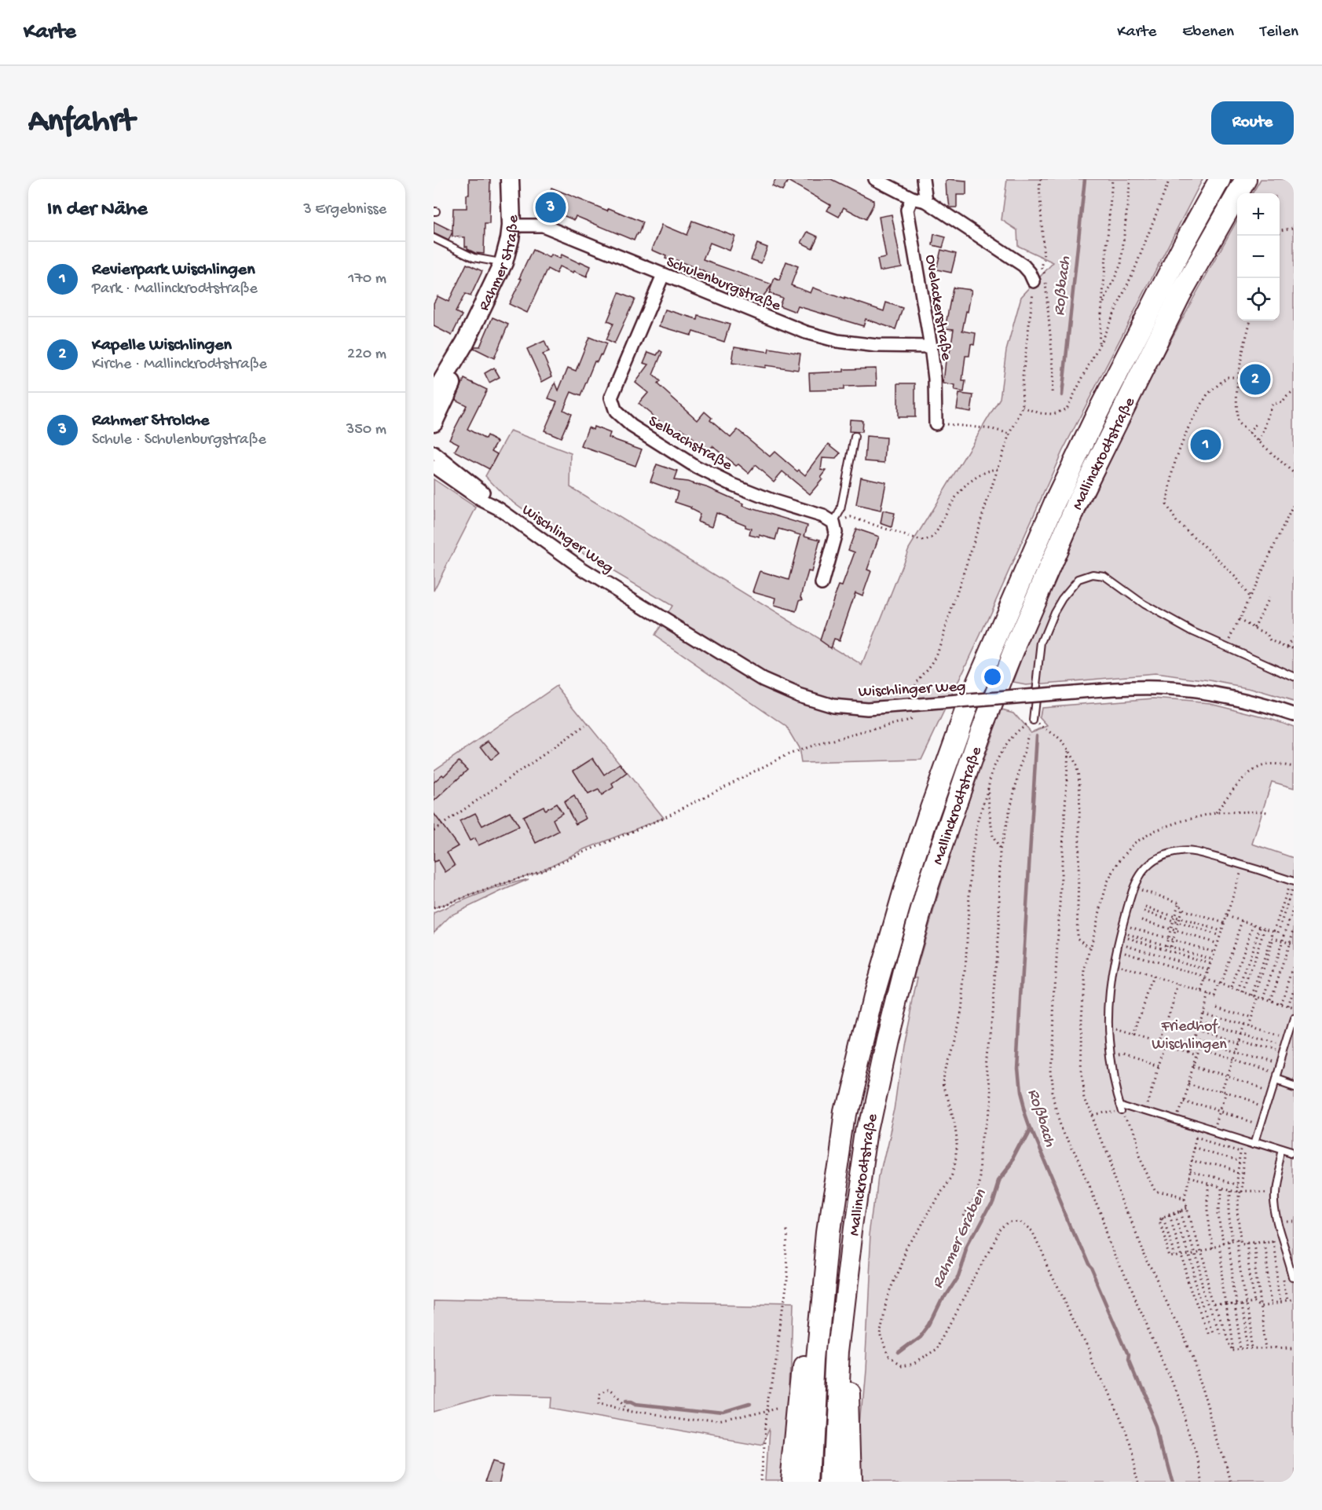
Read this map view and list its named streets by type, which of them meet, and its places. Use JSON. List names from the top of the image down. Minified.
{"streets":{"highway":["Mallinckrodtstraße"],"main road":["Rahmer Straße"],"street":["Schulenburgstraße","Ovelackerstraße","Selbachstraße","Wischlinger Weg"]},"crossings":[["Rahmer Straße","Schulenburgstraße"],["Schulenburgstraße","Ovelackerstraße"],["Schulenburgstraße","Selbachstraße"]],"water":["Roßbach","Rahmer Graben"],"parks":["Friedhof Wischlingen"],"page":{"header":"Karte","nav":["Karte","Ebenen","Teilen"],"buttons":"Route","title":"Anfahrt","heading":["In der Nähe","3 Ergebnisse"],"pins":["3","2","1"],"map_buttons":["+","−"],"list":[{"mark":"1","name":"Revierpark Wischlingen","note":"Park · Mallinckrodtstraße","value":"170 m"},{"mark":"2","name":"Kapelle Wischlingen","note":"Kirche · Mallinckrodtstraße","value":"220 m"},{"mark":"3","name":"Rahmer Strolche","note":"Schule · Schulenburgstraße","value":"350 m"}]}}
